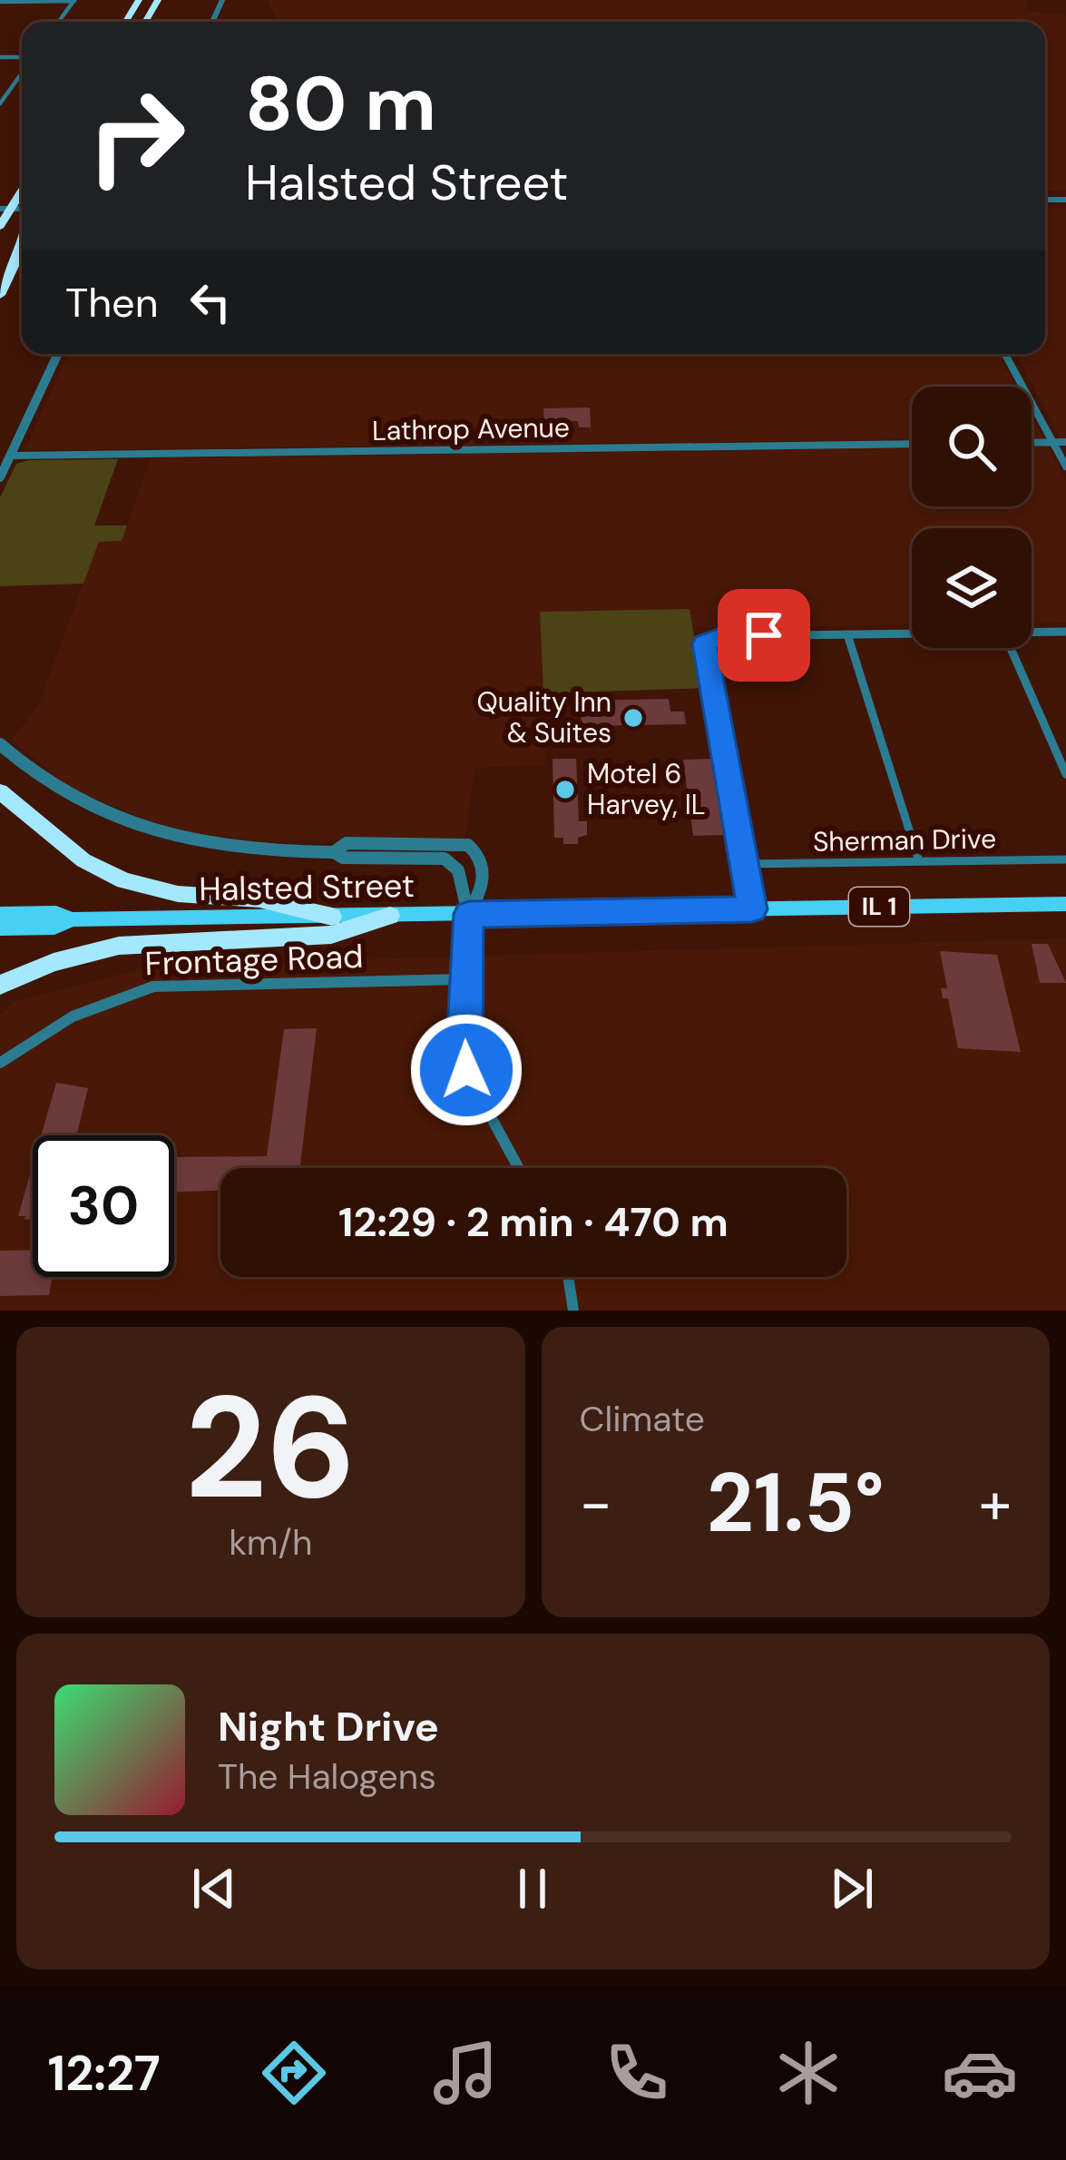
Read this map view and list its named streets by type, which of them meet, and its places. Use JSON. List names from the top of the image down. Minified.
{"streets":{"main road":["Halsted Street","IL 1"],"street":["Lathrop Avenue","Sherman Drive","Frontage Road"]},"places":["Quality Inn & Suites","Motel 6 Harvey, IL"],"page":{"turn":["80 m","Halsted Street"],"then":"Then","limit":"30","trip":"12:29 · 2 min · 470 m","tile":[["26","km/h"],"Climate"],"heat":["−","21.5°","+"],"song":["Night Drive","The Halogens"],"tabs":"12:27"}}
